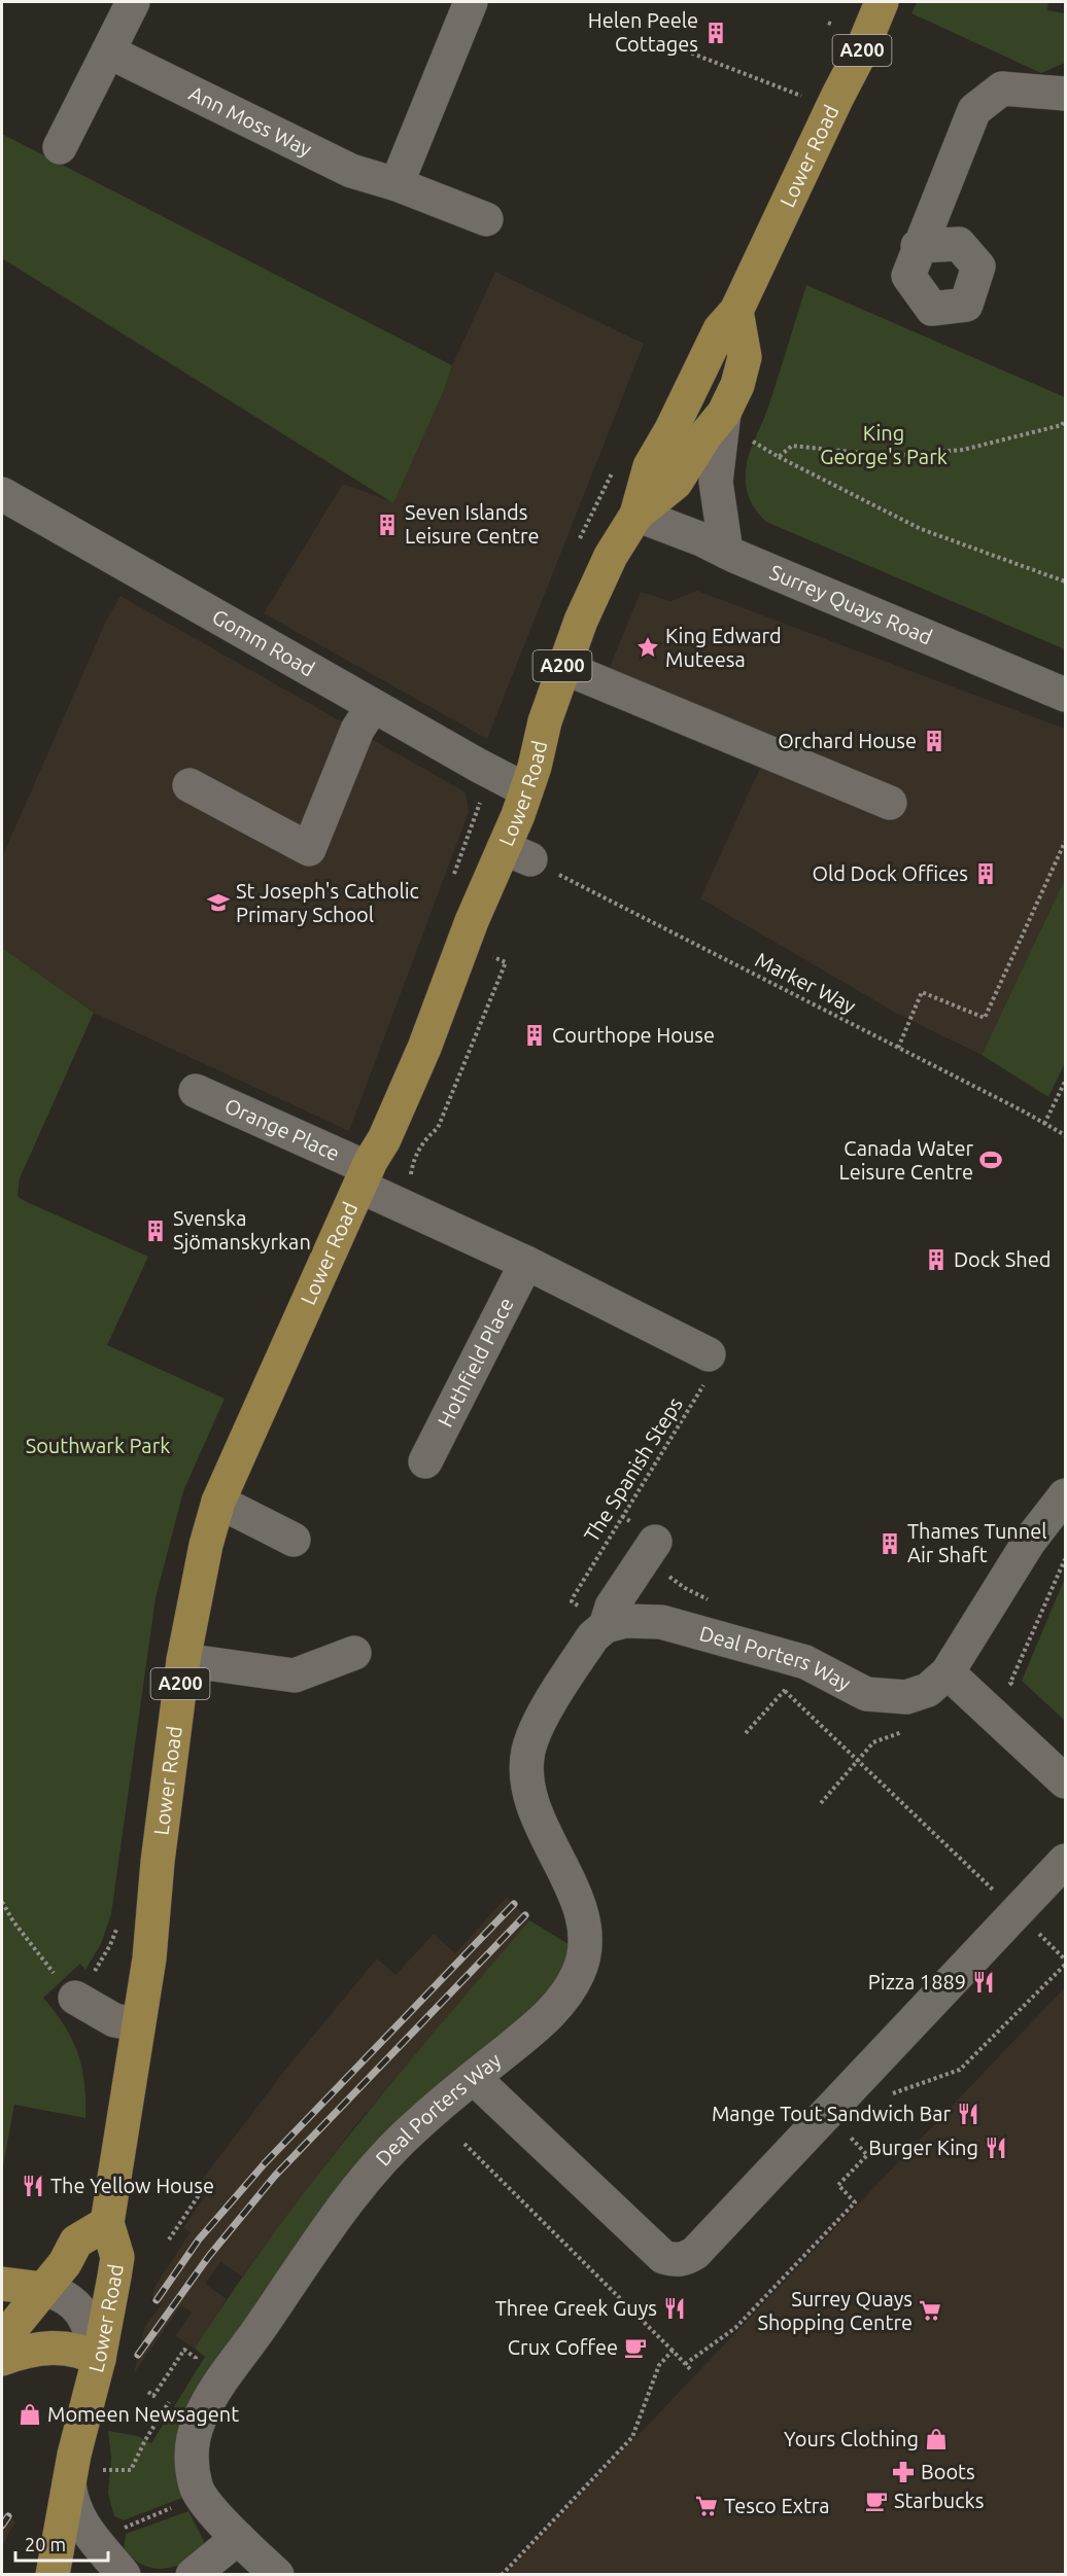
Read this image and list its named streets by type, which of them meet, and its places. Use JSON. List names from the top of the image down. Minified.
{"streets":{"main road":["A200","Lower Road"],"street":["Ann Moss Way","Surrey Quays Road","Gomm Road","Orange Place","Hothfield Place","Deal Porters Way"],"path":["Marker Way","The Spanish Steps"]},"crossings":[["A200","Lower Road"],["A200","Surrey Quays Road"],["Lower Road","Surrey Quays Road"],["Lower Road","Gomm Road"],["Lower Road","Marker Way"],["Lower Road","Orange Place"]],"parks":["King George's Park","Southwark Park"],"places":{"building":["Helen Peele Cottages","Seven Islands Leisure Centre","Orchard House","Old Dock Offices","Courthope House","Svenska Sjömanskyrkan","Dock Shed","Thames Tunnel Air Shaft"],"place":["King Edward Muteesa"],"school or university":["St Joseph's Catholic Primary School"],"sports":["Canada Water Leisure Centre"],"restaurant":["Pizza 1889","Mange Tout Sandwich Bar","Burger King","The Yellow House","Three Greek Guys"],"supermarket":["Surrey Quays Shopping Centre","Tesco Extra"],"cafe":["Crux Coffee","Starbucks"],"shop":["Momeen Newsagent","Yours Clothing"],"pharmacy":["Boots"]},"scale_bar":"20 m"}
